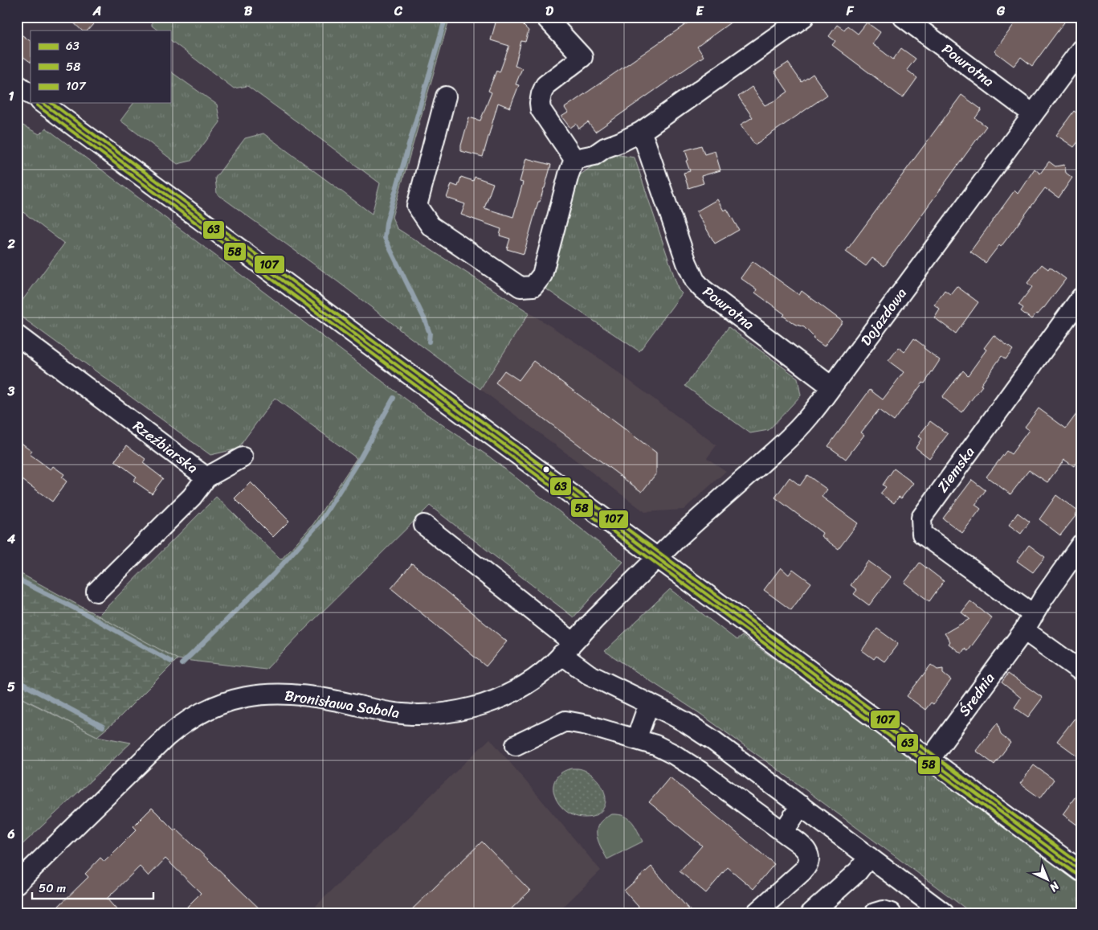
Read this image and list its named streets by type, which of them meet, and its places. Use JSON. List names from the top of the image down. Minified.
{"streets":{"street":["Powrotna","Dojazdowa","Rzeźbiarska","Ziemska","Średnia","Bronisława Sobola"]},"crossings":[["Powrotna","Dojazdowa"],["Dojazdowa","Bronisława Sobola"],["Ziemska","Średnia"]],"lines":["transit line 63","transit line 107","transit line 58"],"legend":["63","58","107"],"scale_bar":"50 m","north":"bottom right","grid":{"columns":["A","B","C","D","E","F","G"],"rows":["1","2","3","4","5","6"]}}
